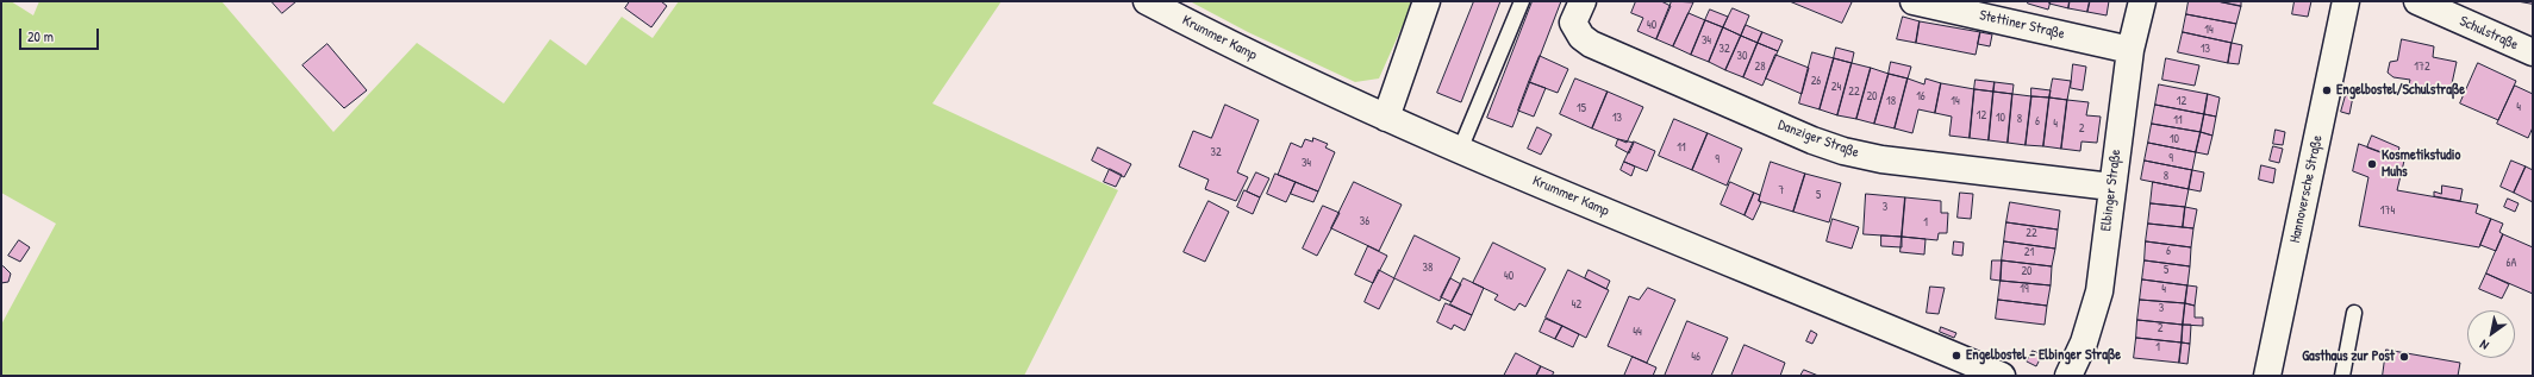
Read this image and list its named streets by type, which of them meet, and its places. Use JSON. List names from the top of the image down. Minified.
{"streets":{"street":["Stettiner Straße","Schulstraße","Krummer Kamp","Danziger Straße","Hannoversche Straße","Elbinger Straße"]},"crossings":[["Stettiner Straße","Elbinger Straße"],["Danziger Straße","Elbinger Straße"]],"places":["Engelbostel/Schulstraße","Kosmetikstudio Muhs","Engelbostel - Elbinger Straße","Gasthaus zur Post"],"house_numbers":["40","14","34","32","13","30","28","172","26","24","22","20","16","18","14","12","4","15","12","13","10","8","11","6","4","2","10","11","32","9","9","34","8","7","5","3","174","36","1","22","6","21","6A","38","5","20","40","19","4","42","3","2","44","1","46"],"scale_bar":"20 m","north":"bottom left"}
